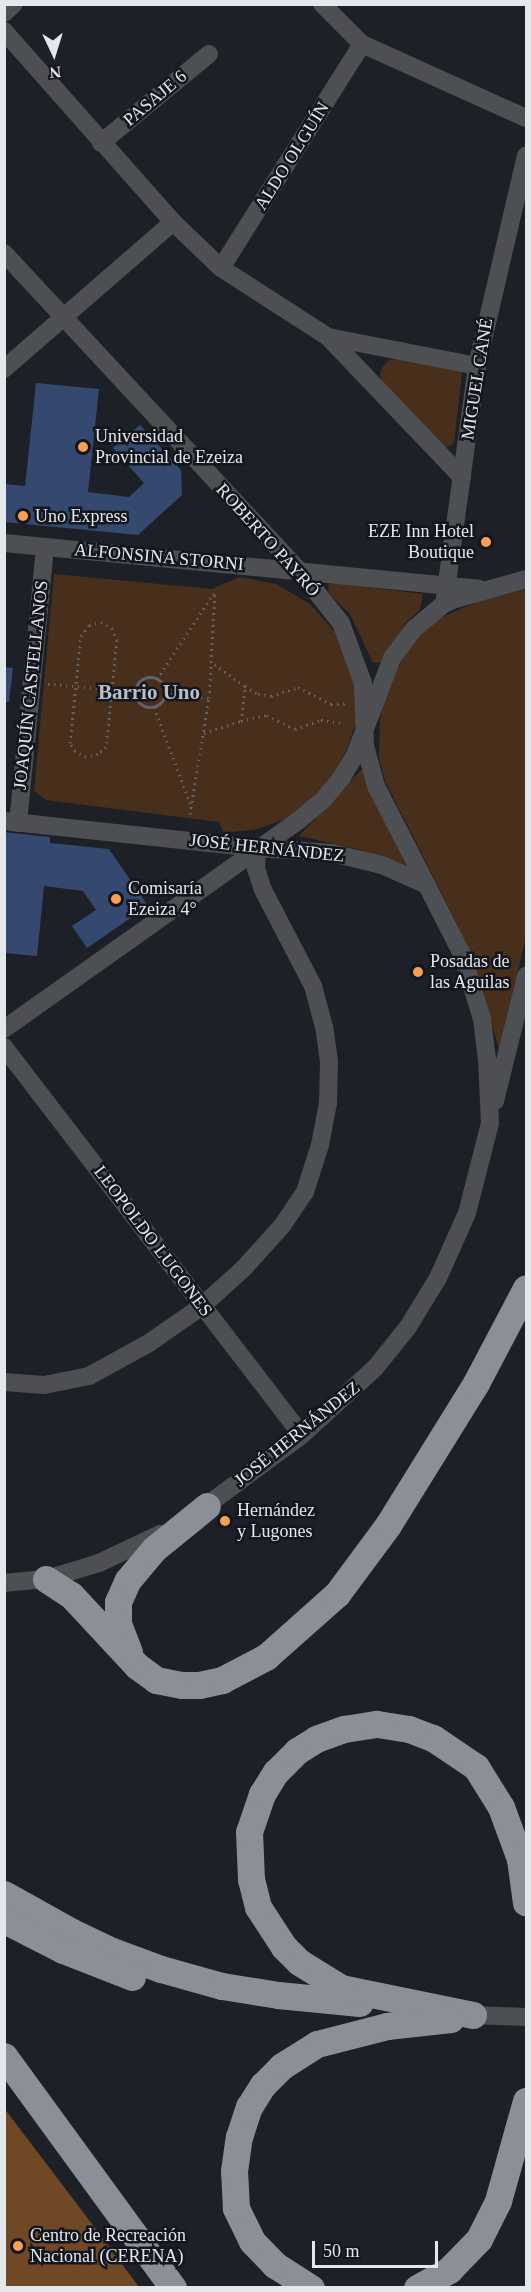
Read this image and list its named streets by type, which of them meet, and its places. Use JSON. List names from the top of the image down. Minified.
{"streets":{"street":["PASAJE 6","ALDO OLGUÍN","MIGUEL CANÉ","ROBERTO PAYRÓ","ALFONSINA STORNI","JOAQUÍN CASTELLANOS","JOSÉ HERNÁNDEZ","LEOPOLDO LUGONES"]},"crossings":[["MIGUEL CANÉ","ALFONSINA STORNI"],["ROBERTO PAYRÓ","ALFONSINA STORNI"],["ROBERTO PAYRÓ","JOSÉ HERNÁNDEZ"],["ALFONSINA STORNI","JOAQUÍN CASTELLANOS"],["JOAQUÍN CASTELLANOS","JOSÉ HERNÁNDEZ"],["JOSÉ HERNÁNDEZ","LEOPOLDO LUGONES"]],"districts":["Barrio Uno"],"places":["Universidad Provincial de Ezeiza","Uno Express","EZE Inn Hotel Boutique","Comisaría Ezeiza 4°","Posadas de las Aguilas","Hernández y Lugones","Centro de Recreación Nacional (CERENA)"],"scale_bar":"50 m","north":"bottom"}
